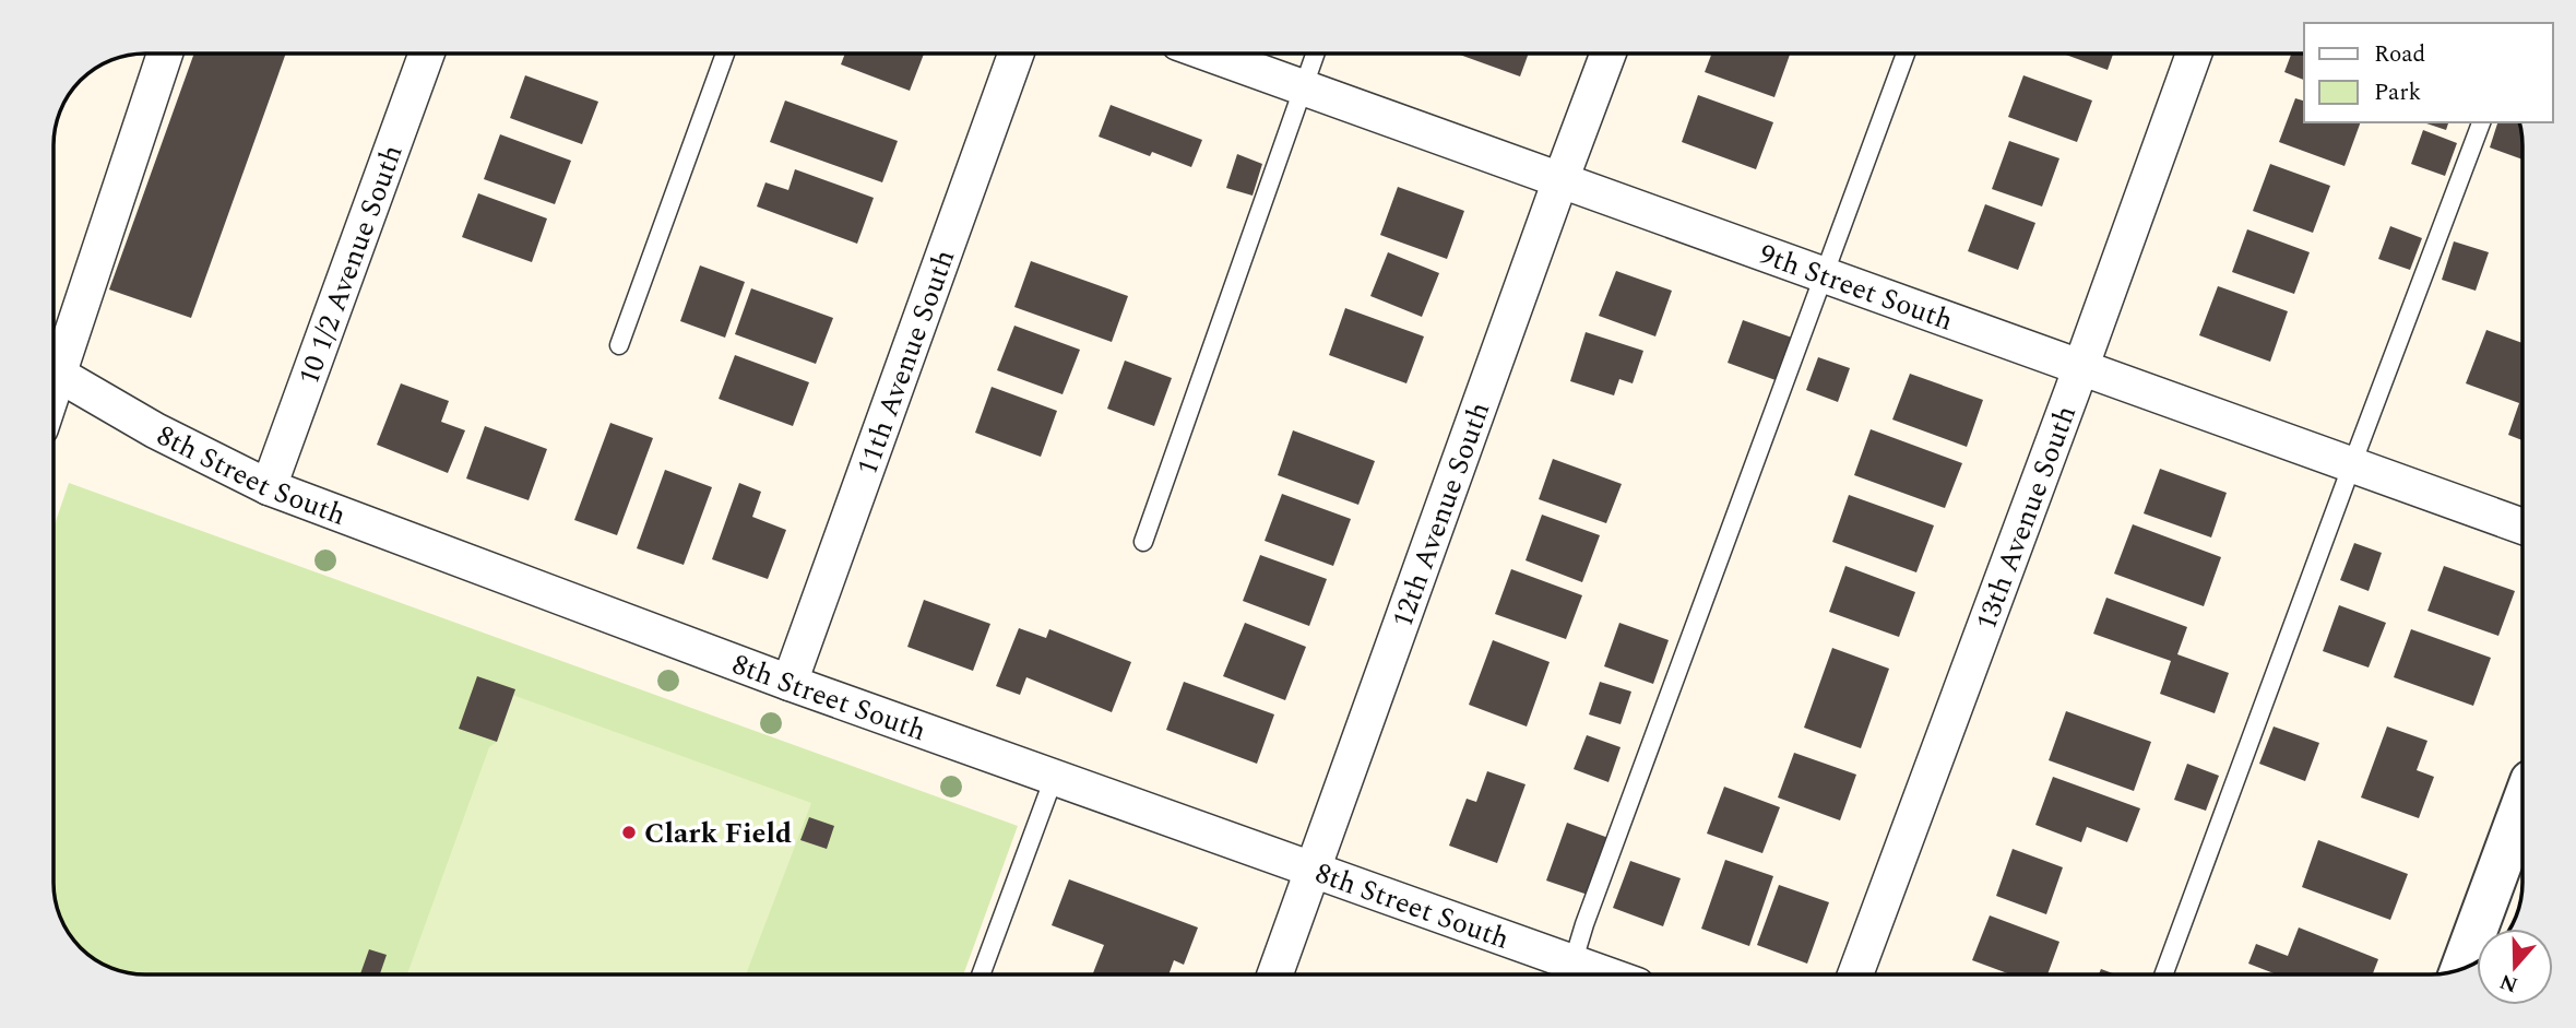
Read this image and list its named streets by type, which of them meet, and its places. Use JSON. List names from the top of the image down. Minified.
{"streets":{"street":["10 1/2 Avenue South","9th Street South","11th Avenue South","8th Street South","12th Avenue South","13th Avenue South"]},"crossings":[["10 1/2 Avenue South","8th Street South"],["9th Street South","12th Avenue South"],["9th Street South","13th Avenue South"],["11th Avenue South","8th Street South"],["8th Street South","12th Avenue South"]],"places":["Clark Field"],"legend":["Road","Park"],"north":"bottom"}
